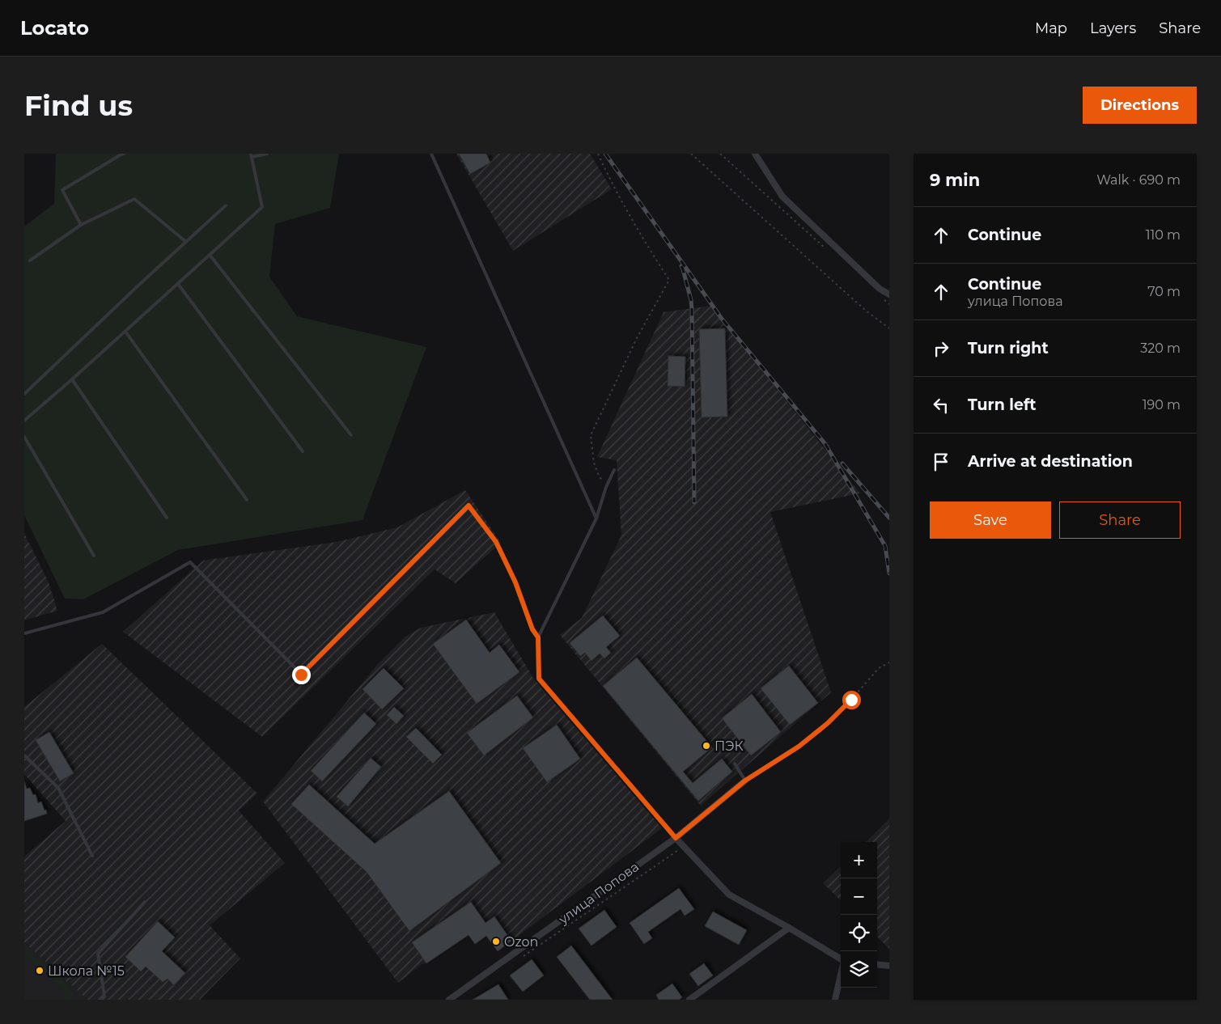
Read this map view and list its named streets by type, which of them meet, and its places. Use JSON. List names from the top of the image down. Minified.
{"streets":{"street":["улица Попова"]},"places":["ПЭК","Ozon","Школа №15"],"page":{"header":"Locato","nav":["Map","Layers","Share"],"buttons":["Directions",["Save","Share"]],"title":"Find us","heading":["9 min","Walk · 690 m"],"list":[["Continue","110 m"],["Continue","улица Попова","70 m"],["Turn right","320 m"],["Turn left","190 m"],"Arrive at destination"],"map_buttons":["+","−"]}}
